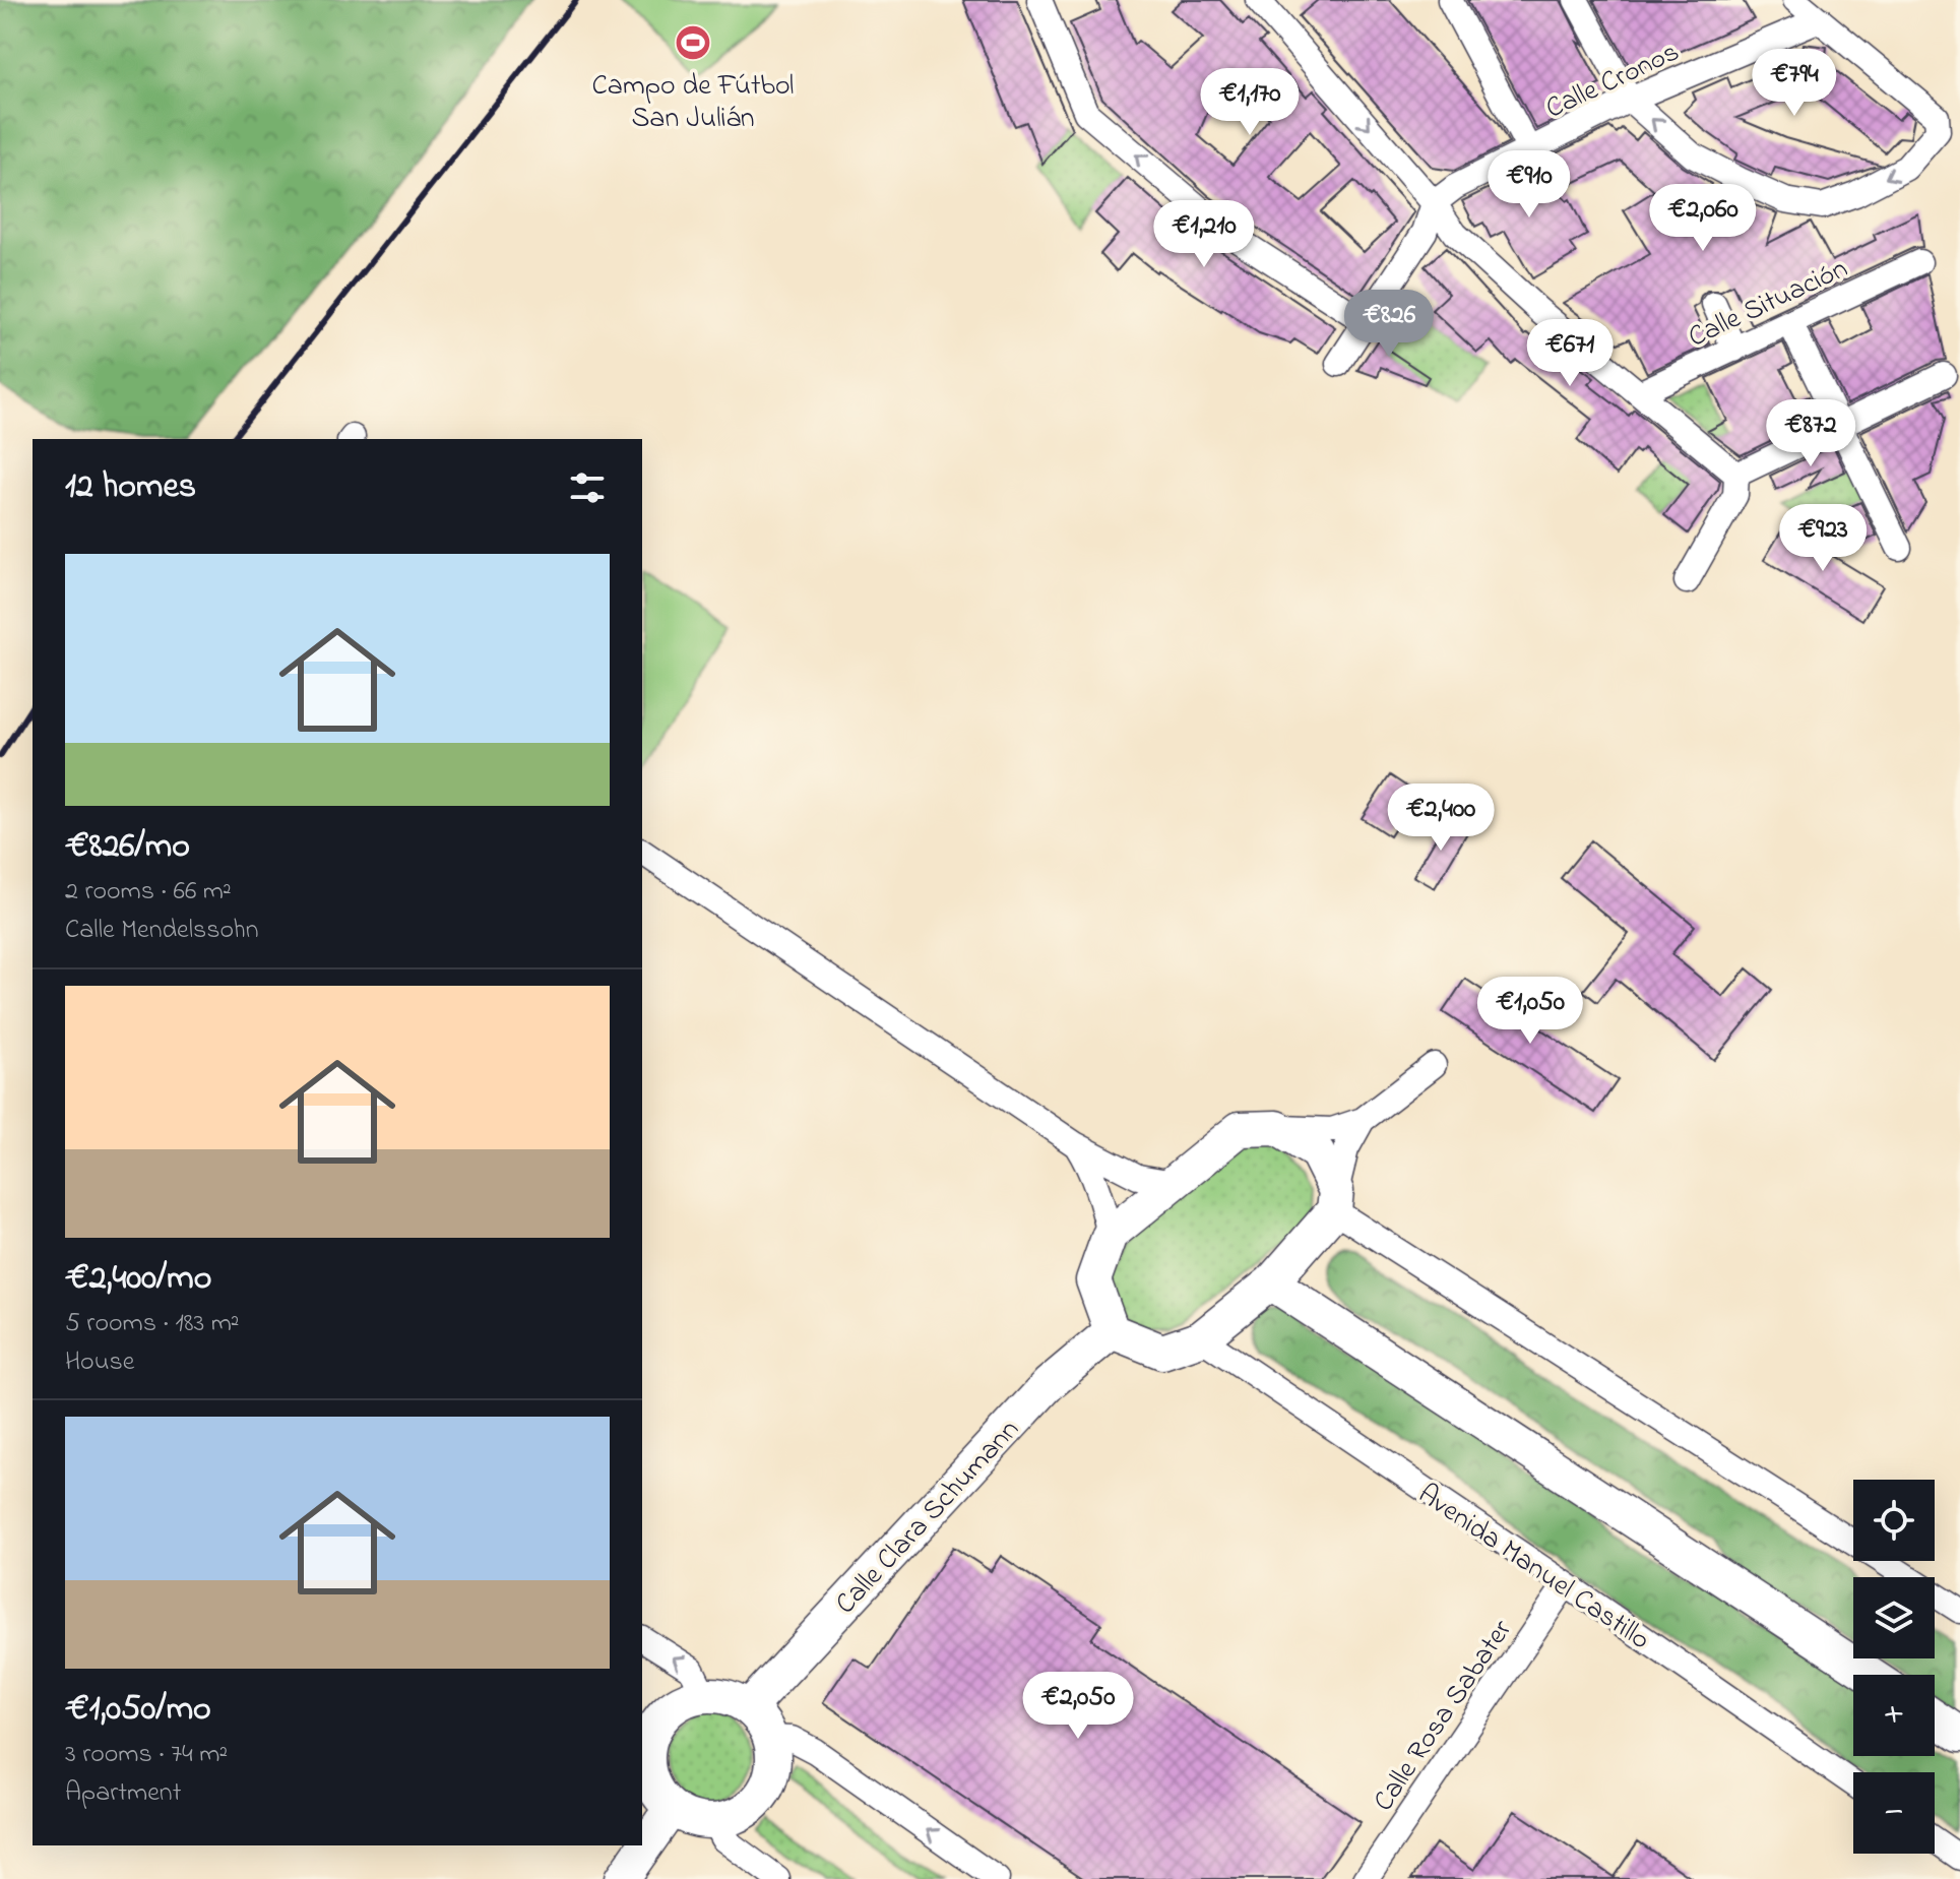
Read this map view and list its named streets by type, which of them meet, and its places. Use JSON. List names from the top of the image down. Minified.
{"streets":{"main road":["Calle Clara Schumann"],"street":["Calle Cronos","Calle Situación","Avenida Manuel Castillo","Calle Rosa Sabater"]},"crossings":[["Avenida Manuel Castillo","Calle Rosa Sabater"]],"places":{"sports":["Campo de Fútbol San Julián"]},"page":{"price":["€794","€1,170","€910","€2,060","€1,210","€826","€671","€872","€923","€2,400","€1,050","€2,050"],"heading":"12 homes","list":[{"name":"€826/mo","note":"2 rooms · 66 m² · Calle Mendelssohn"},{"name":"€2,400/mo","note":"5 rooms · 183 m² · House"},{"name":"€1,050/mo","note":"3 rooms · 74 m² · Apartment"}],"map_buttons":["+","−"]}}
